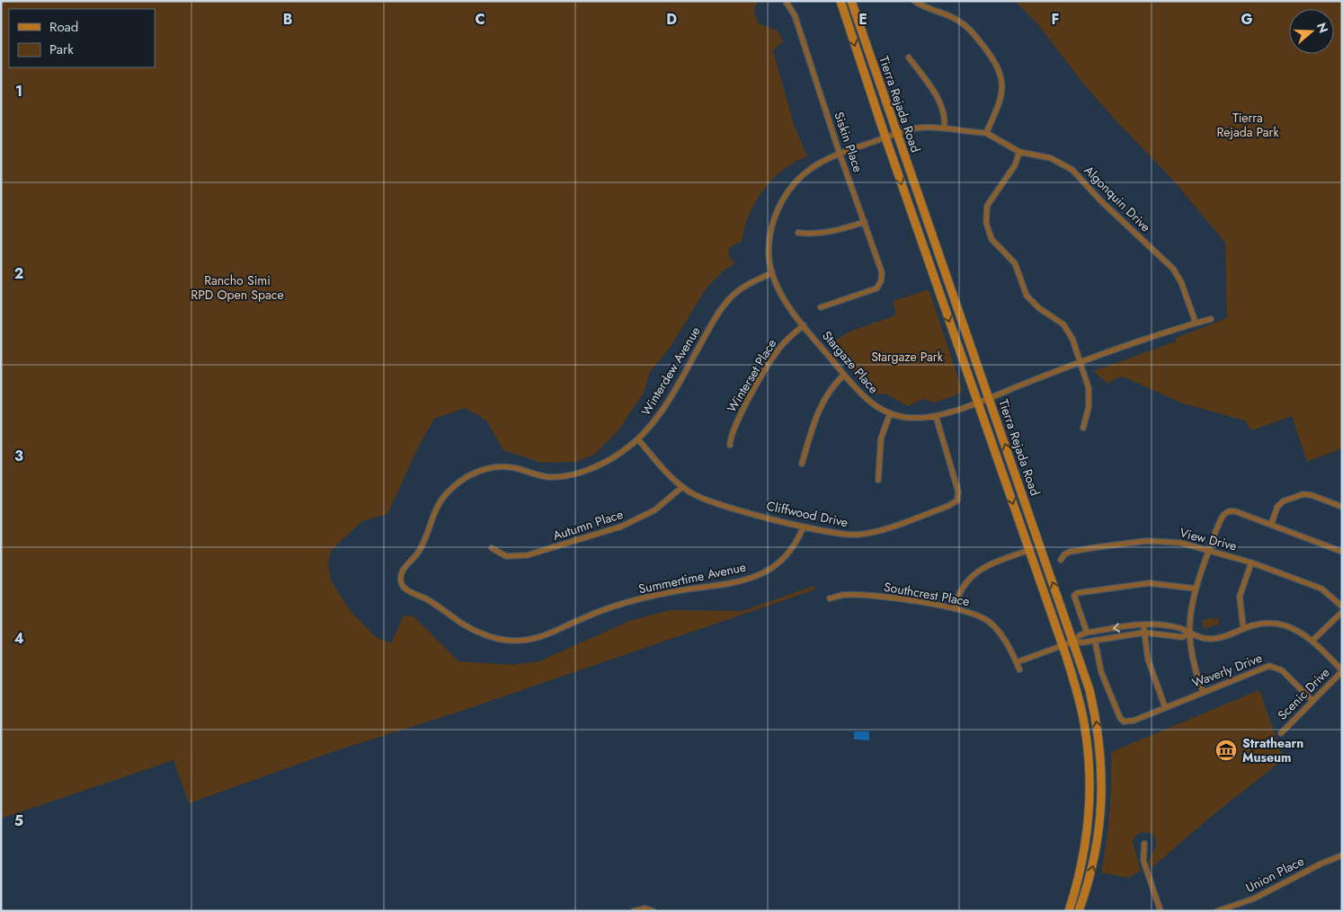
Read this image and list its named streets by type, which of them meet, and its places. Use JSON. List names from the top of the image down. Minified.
{"streets":{"main road":["Tierra Rejada Road"],"street":["Siskin Place","Algonquin Drive","Stargaze Place","Winterdew Avenue","Winterset Place","Cliffwood Drive","Autumn Place","View Drive","Summertime Avenue","Southcrest Place","Waverly Drive","Scenic Drive","Union Place"]},"crossings":[["Tierra Rejada Road","Stargaze Place"],["Siskin Place","Stargaze Place"],["Algonquin Drive","Stargaze Place"],["Stargaze Place","Winterdew Avenue"],["Stargaze Place","Winterset Place"],["Stargaze Place","Cliffwood Drive"],["Winterdew Avenue","Cliffwood Drive"],["Winterdew Avenue","Summertime Avenue"],["Cliffwood Drive","Autumn Place"],["Cliffwood Drive","Summertime Avenue"],["Waverly Drive","Scenic Drive"]],"parks":["Tierra Rejada Park","Rancho Simi RPD Open Space","Stargaze Park"],"places":{"museum":["Strathearn Museum"]},"legend":["Road","Park"],"north":"right","grid":{"columns":["B","C","D","E","F","G"],"rows":["1","2","3","4","5"]}}
